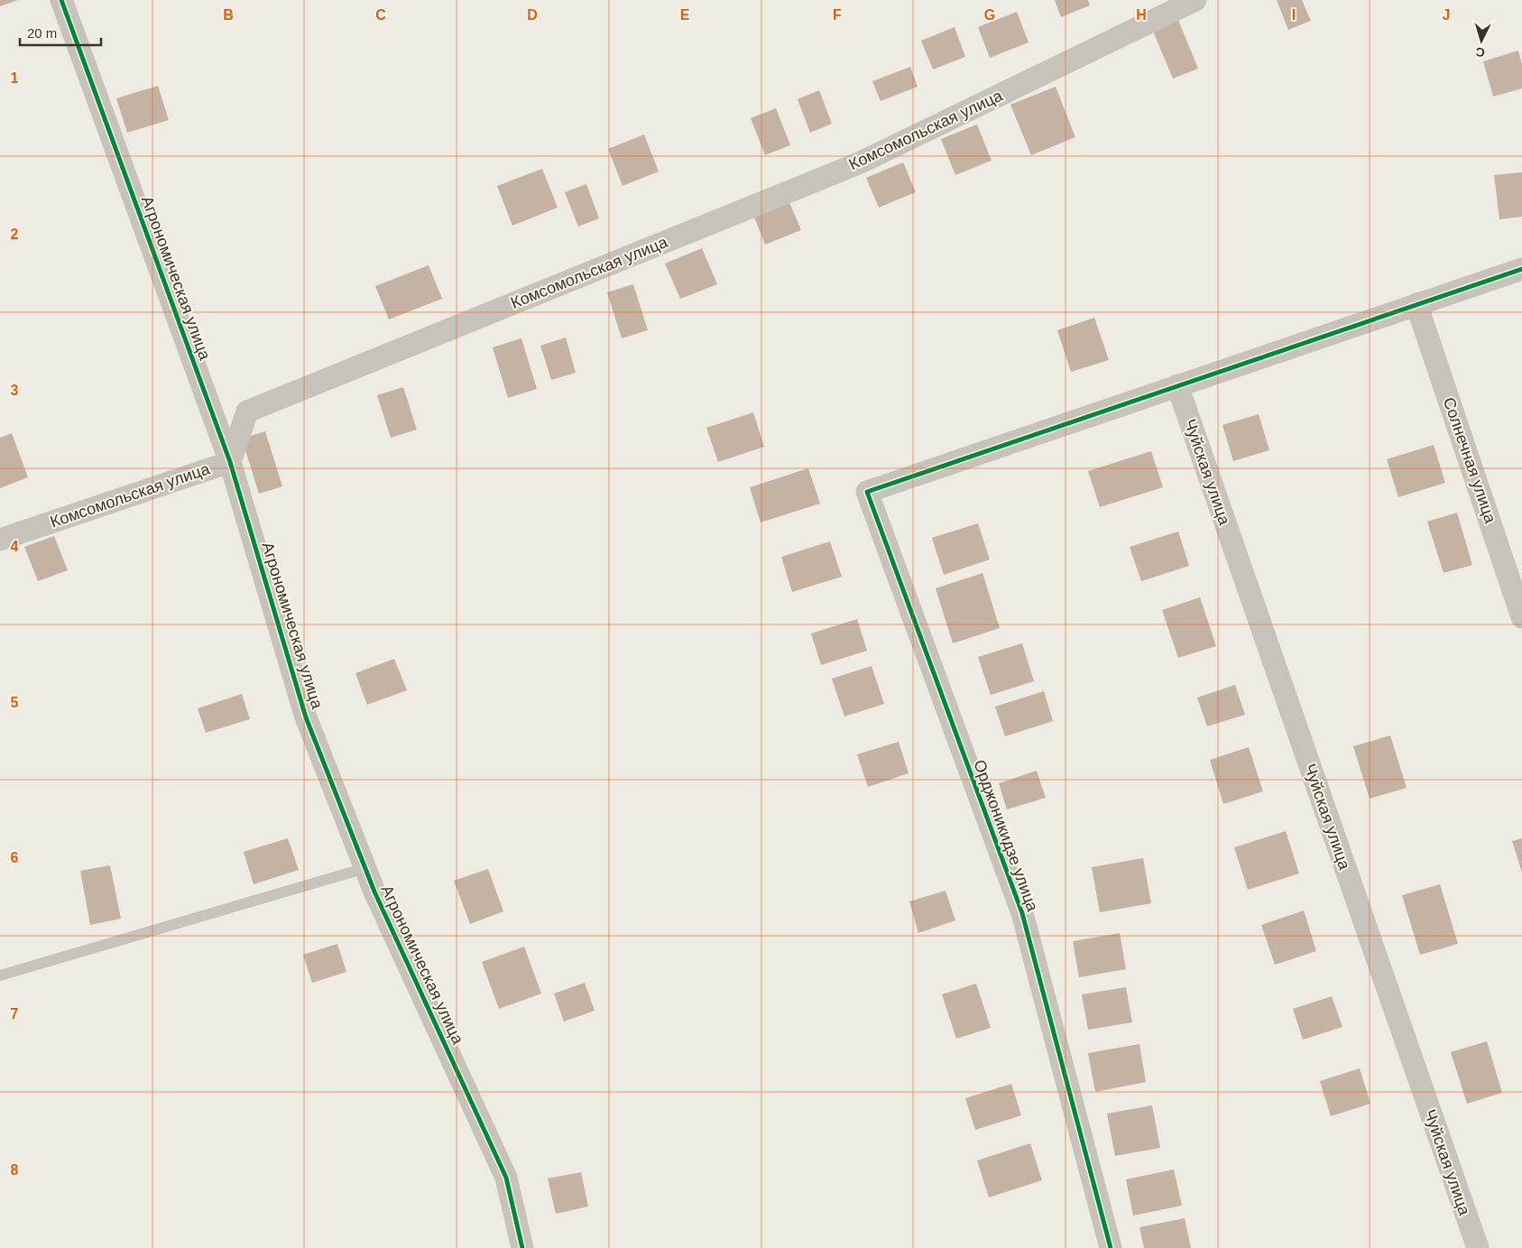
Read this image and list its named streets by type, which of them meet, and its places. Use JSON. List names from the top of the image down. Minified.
{"streets":{"street":["Комсомольская улица","Агрономическая улица","Солнечная улица","Чуйская улица","Орджоникидзе улица"]},"crossings":[["Комсомольская улица","Агрономическая улица"],["Чуйская улица","Орджоникидзе улица"]],"scale_bar":"20 m","north":"bottom","grid":{"columns":["B","C","D","E","F","G","H","I","J"],"rows":["1","2","3","4","5","6","7","8"]}}
